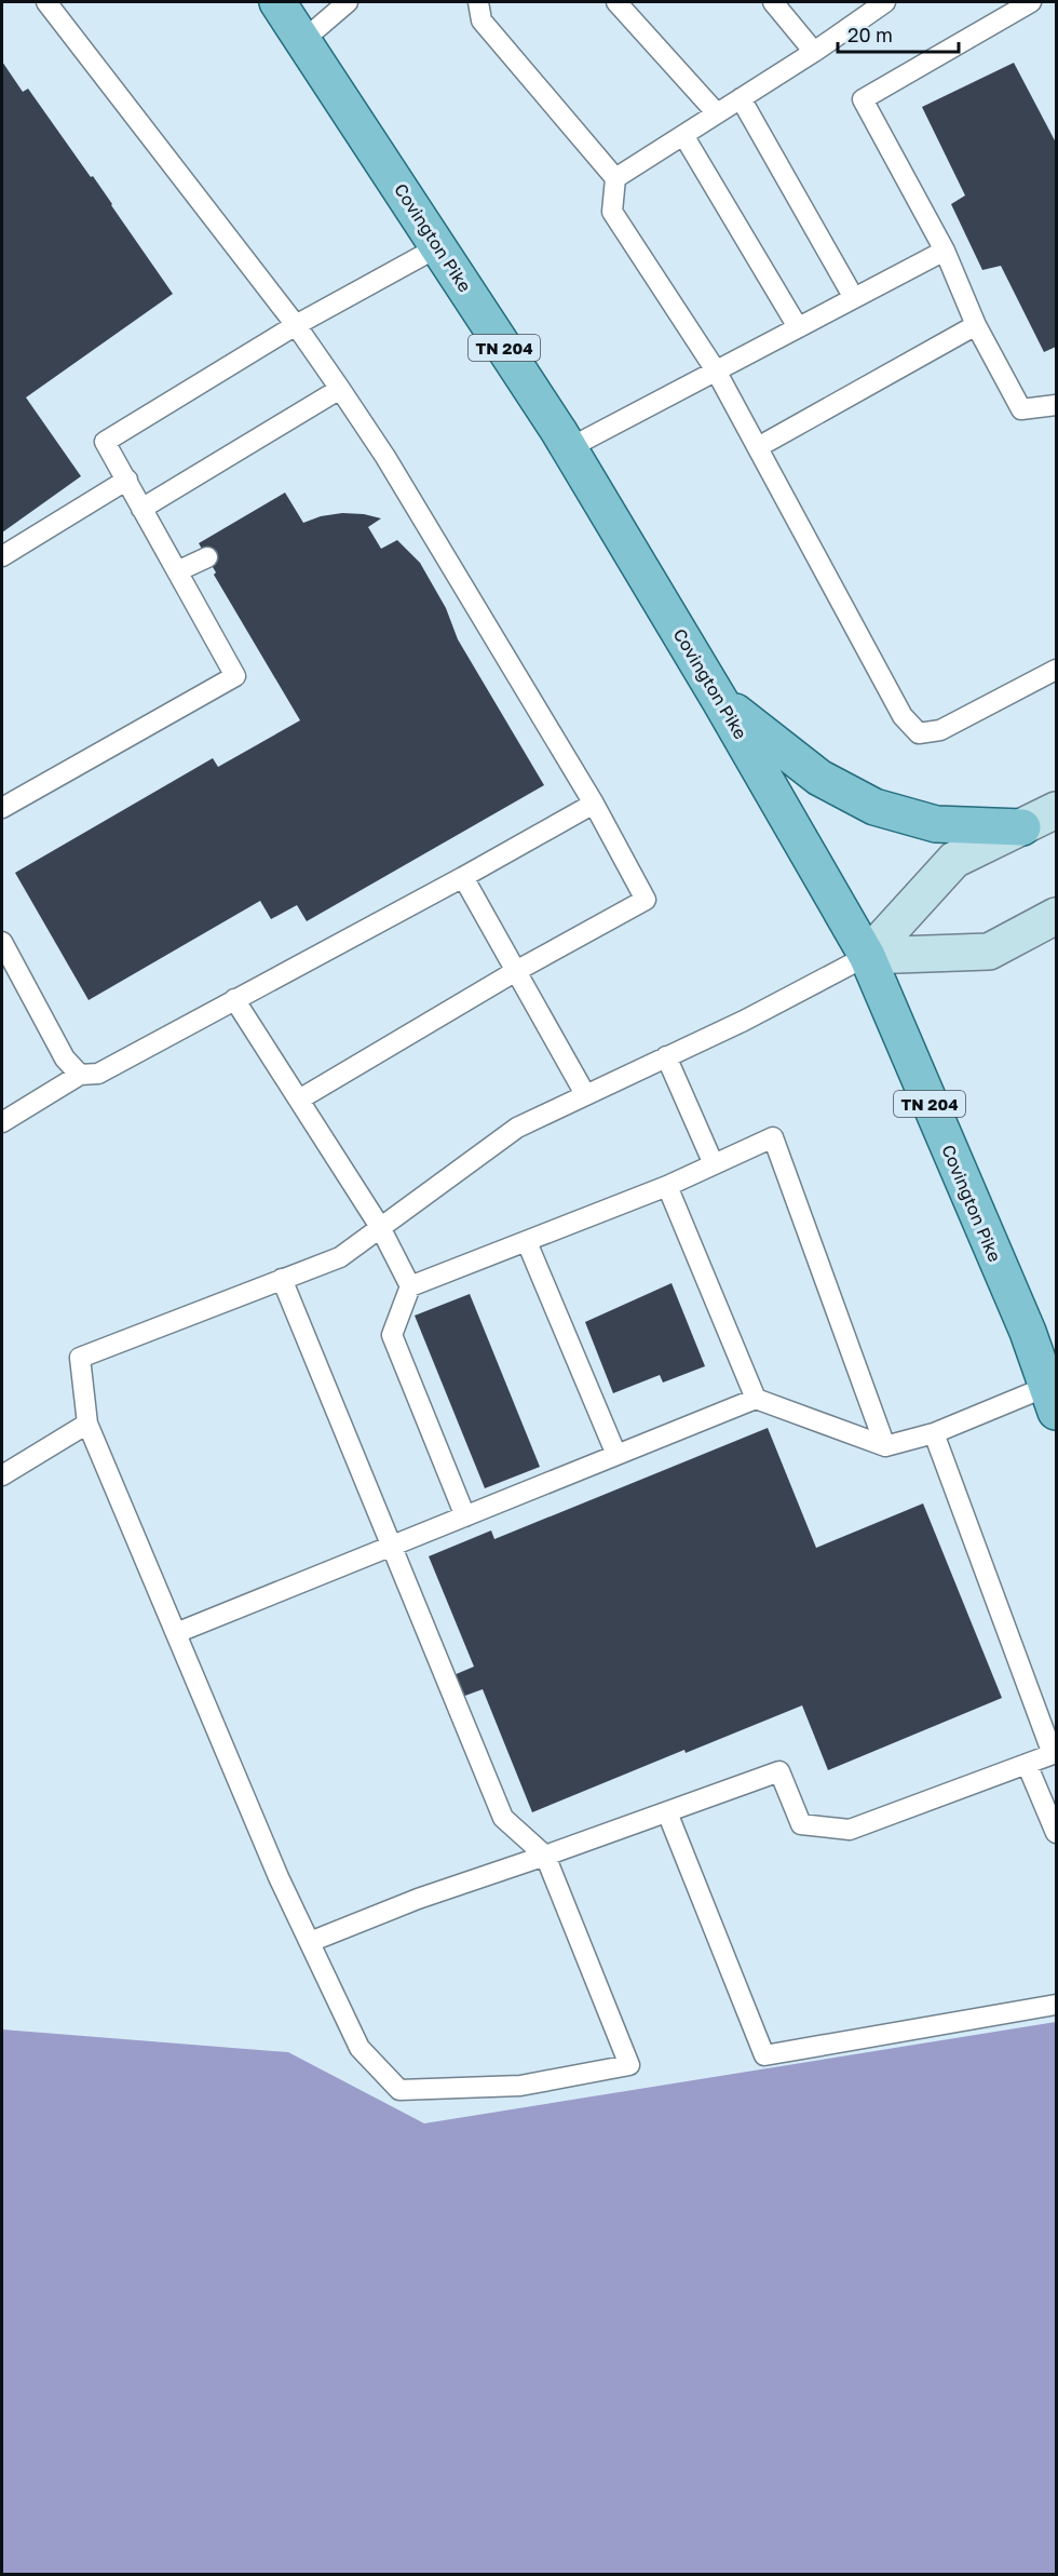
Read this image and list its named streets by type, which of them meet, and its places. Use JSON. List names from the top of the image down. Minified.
{"streets":{"main road":["Covington Pike","TN 204"]},"scale_bar":"20 m"}
